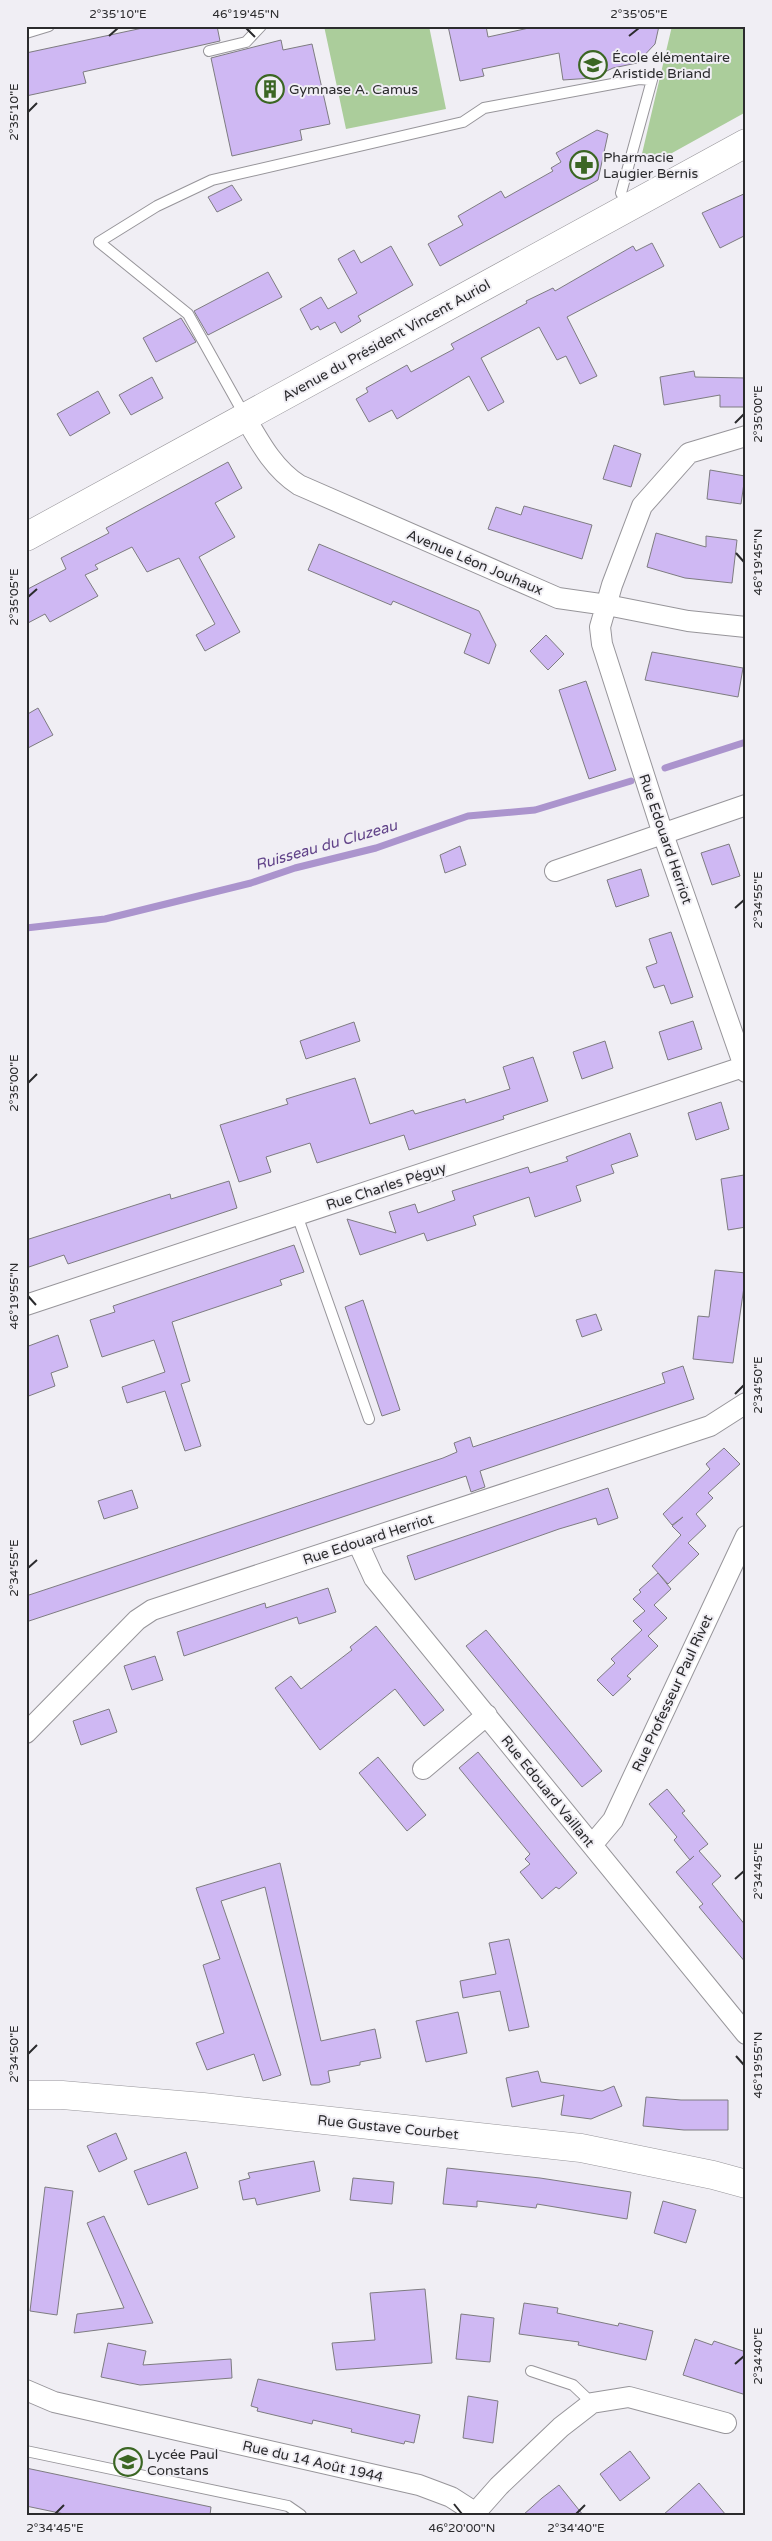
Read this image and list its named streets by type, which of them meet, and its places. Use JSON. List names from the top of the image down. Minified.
{"streets":{"main road":["Avenue du Président Vincent Auriol","Rue Gustave Courbet"],"street":["Avenue Léon Jouhaux","Rue Edouard Herriot","Rue Charles Péguy","Rue Professeur Paul Rivet","Rue Edouard Vaillant","Rue du 14 Août 1944"]},"crossings":[["Avenue du Président Vincent Auriol","Avenue Léon Jouhaux"],["Avenue Léon Jouhaux","Rue Edouard Herriot"],["Rue Edouard Herriot","Rue Charles Péguy"],["Rue Edouard Herriot","Rue Edouard Vaillant"],["Rue Professeur Paul Rivet","Rue Edouard Vaillant"]],"water":["Ruisseau du Cluzeau"],"places":{"school or university":["École élémentaire Aristide Briand","Lycée Paul Constans"],"building":["Gymnase A. Camus"],"pharmacy":["Pharmacie Laugier Bernis"]},"coordinates":["2°35'10\"E","46°19'45\"N","2°35'05\"E","2°35'00\"E","2°34'55\"E","46°19'55\"N","2°34'50\"E","2°34'45\"E","2°34'40\"E","46°20'00\"N"]}
